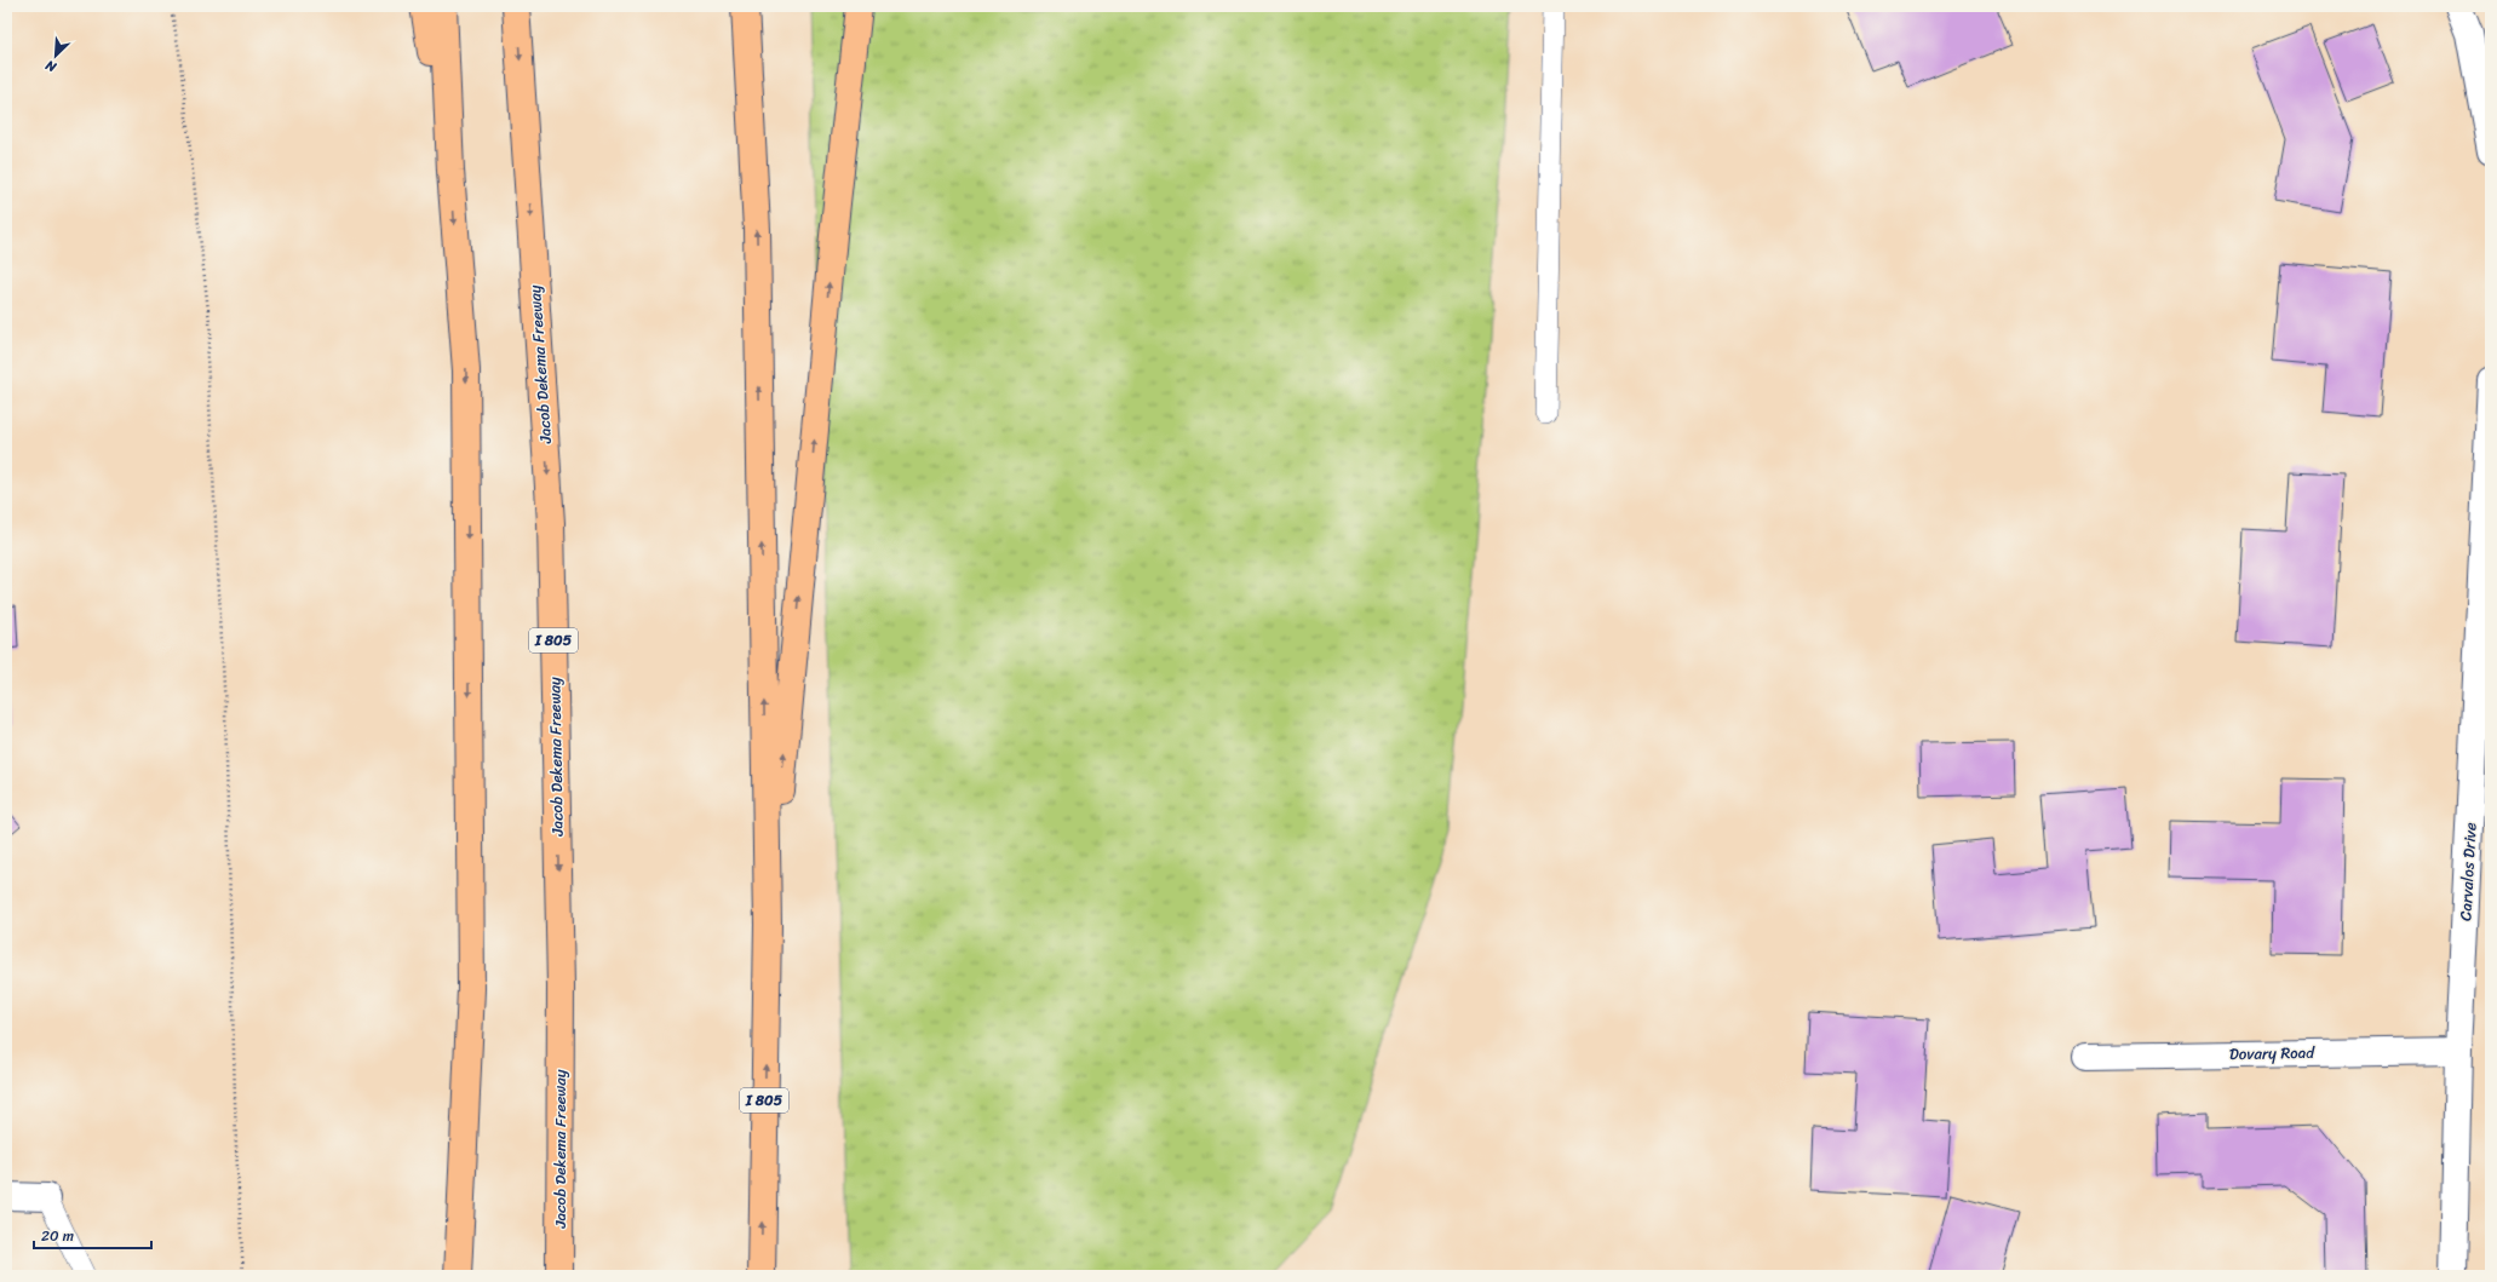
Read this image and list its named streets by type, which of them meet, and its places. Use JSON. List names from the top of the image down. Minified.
{"streets":{"highway":["Jacob Dekema Freeway","I 805"],"street":["Carvalos Drive","Dovary Road"]},"crossings":[["Carvalos Drive","Dovary Road"]],"scale_bar":"20 m","north":"bottom left"}
